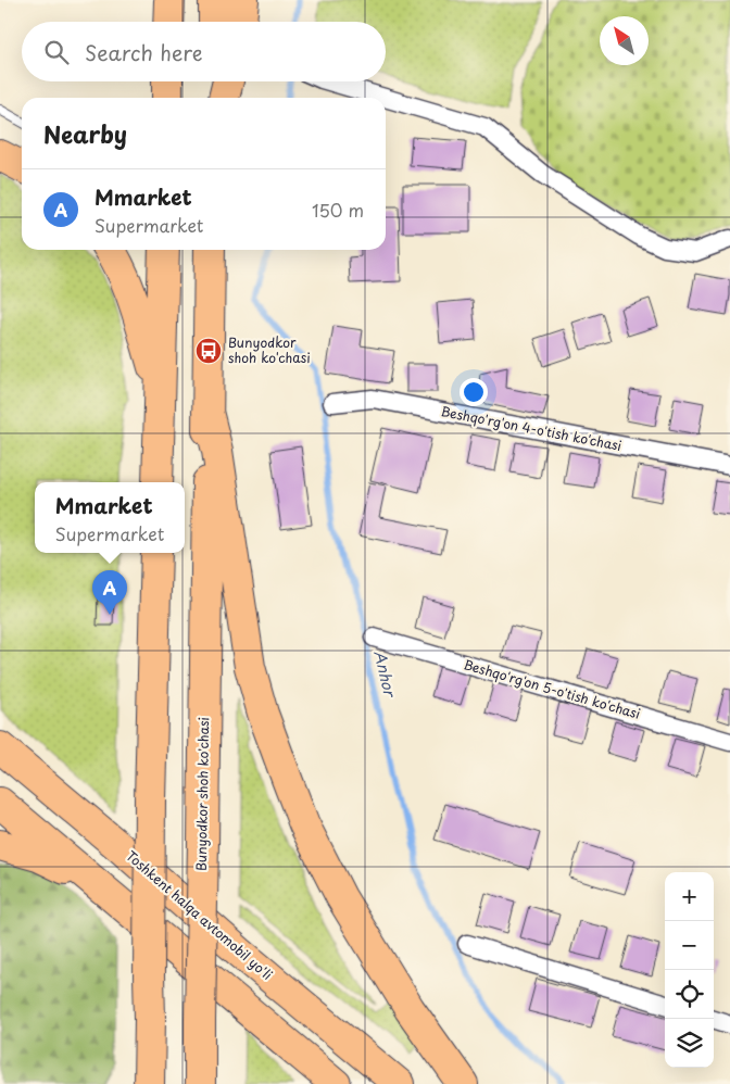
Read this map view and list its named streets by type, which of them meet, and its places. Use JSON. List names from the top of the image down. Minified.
{"streets":{"highway":["Bunyodkor shoh ko'chasi","Toshkent halqa avtomobil yo'li"],"street":["Beshqo'rg'on 4-o'tish ko'chasi","Beshqo'rg'on 5-o'tish ko'chasi"]},"water":["Anhor"],"places":{"bus stop":["Bunyodkor shoh ko'chasi"]},"north":"top left","page":{"search":"Search here","heading":"Nearby","list":[{"mark":"A","name":"Mmarket","note":"Supermarket","value":"150 m"}],"popup":["Mmarket","Supermarket"],"pins":"A","map_buttons":["+","−"]}}
